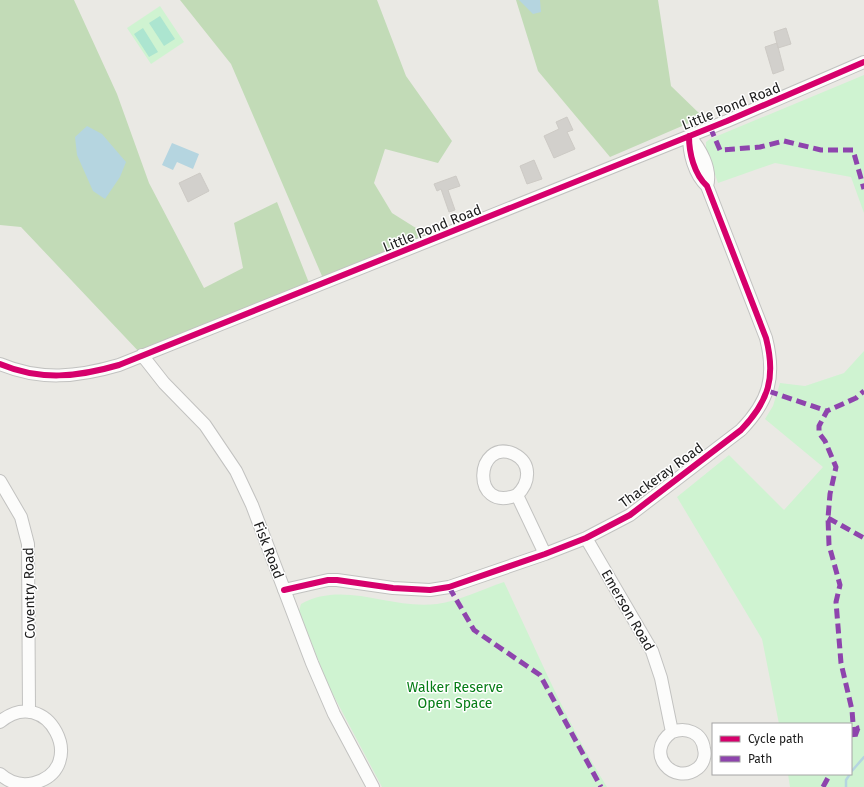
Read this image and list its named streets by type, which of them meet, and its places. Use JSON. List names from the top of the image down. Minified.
{"streets":{"street":["Little Pond Road","Thackeray Road","Fisk Road","Coventry Road","Emerson Road"]},"crossings":[["Little Pond Road","Thackeray Road"],["Little Pond Road","Fisk Road"],["Thackeray Road","Fisk Road"],["Thackeray Road","Emerson Road"]],"parks":["Walker Reserve Open Space"],"legend":["Cycle path","Path"]}
